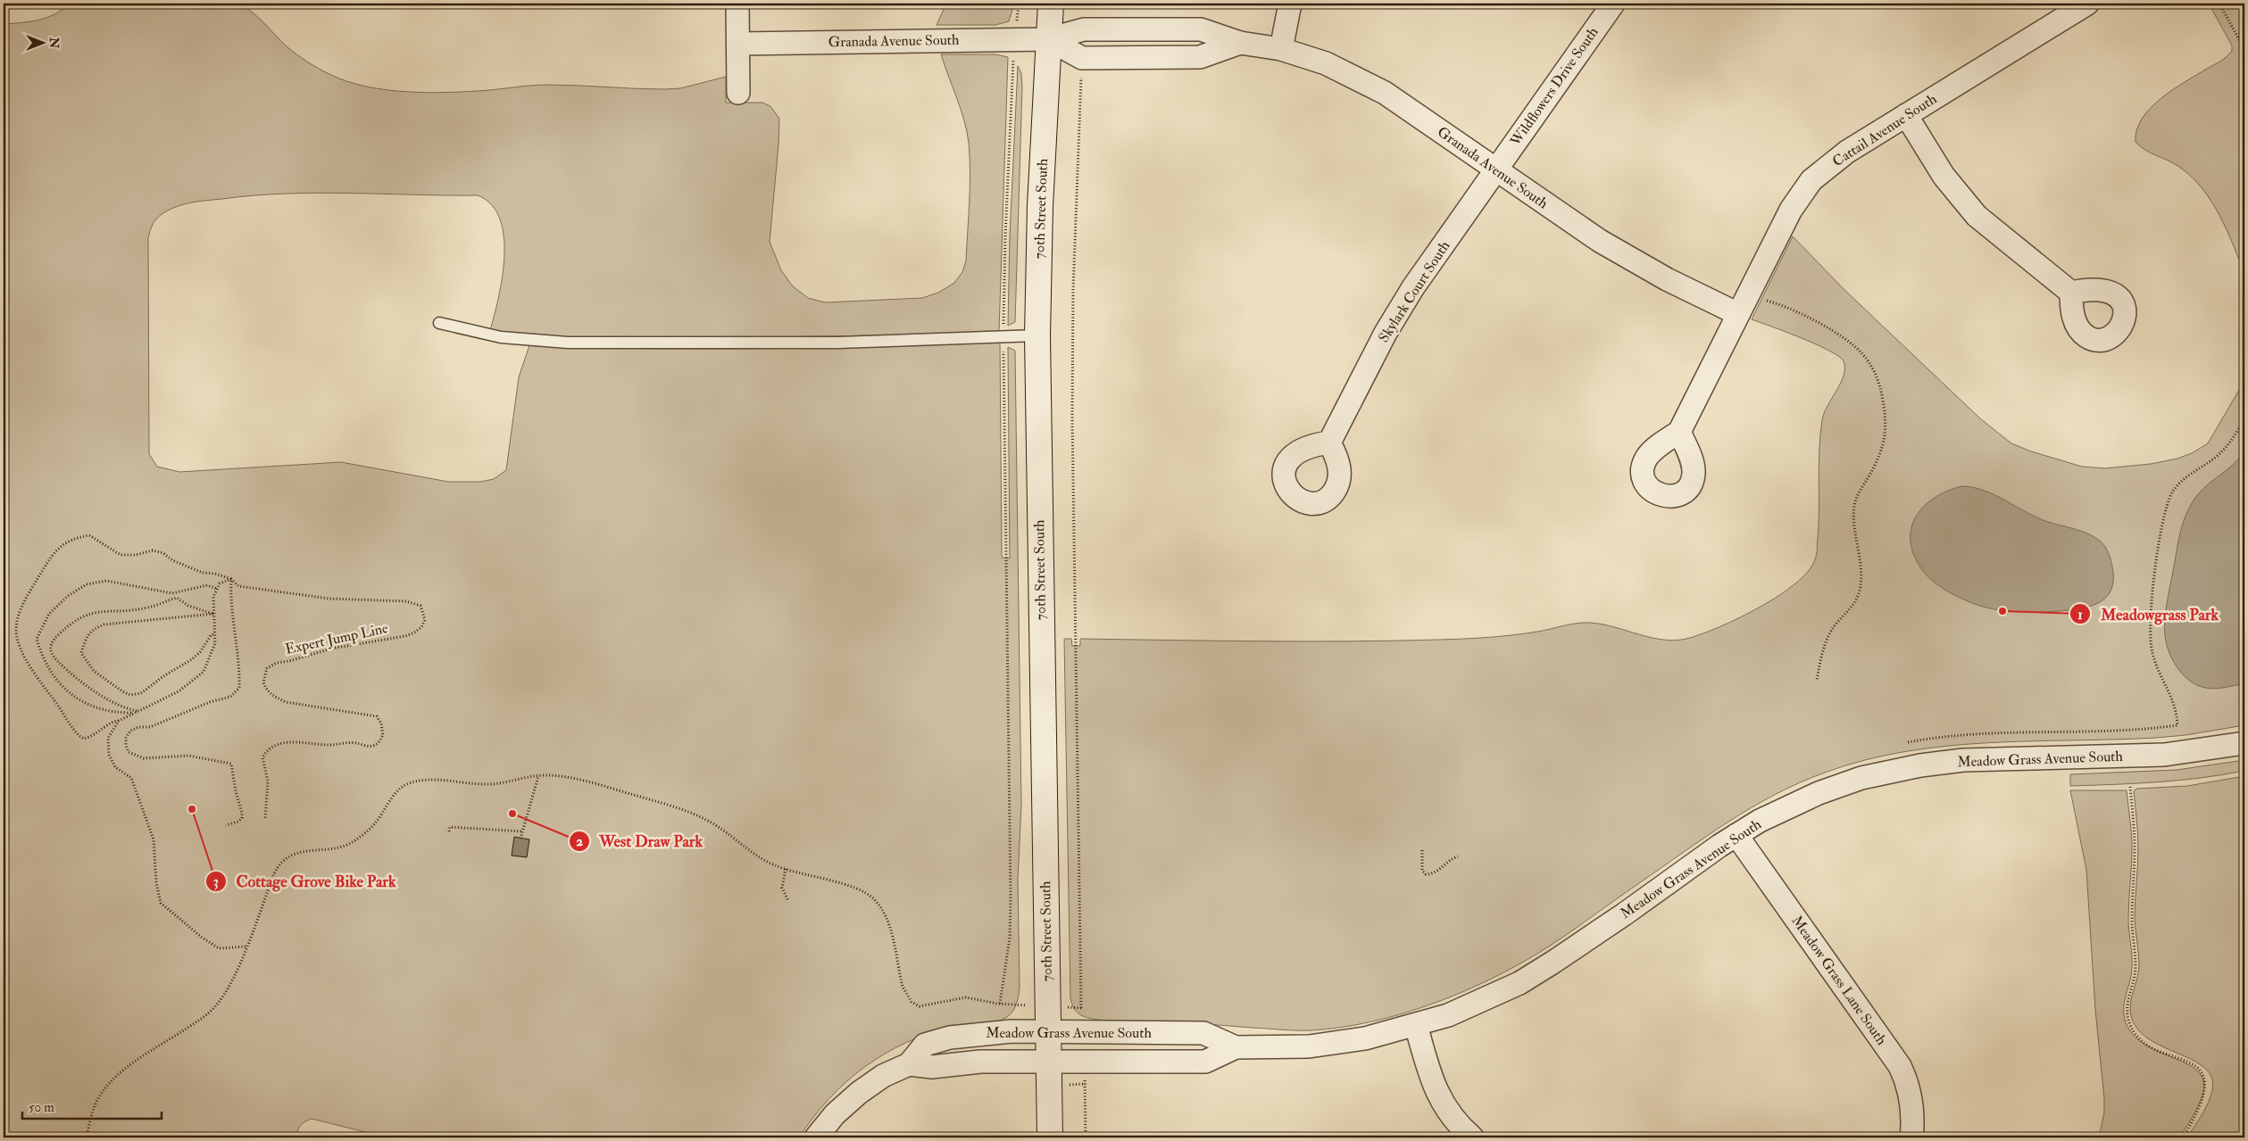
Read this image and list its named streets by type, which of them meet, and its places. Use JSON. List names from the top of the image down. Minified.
{"streets":{"main road":["70th Street South"],"street":["Granada Avenue South","Wildflowers Drive South","Cattail Avenue South","Skylark Court South","Meadow Grass Avenue South","Meadow Grass Lane South"],"path":["Expert Jump Line"]},"crossings":[["Granada Avenue South","Wildflowers Drive South"],["Granada Avenue South","Cattail Avenue South"],["Granada Avenue South","70th Street South"],["Granada Avenue South","Skylark Court South"],["Wildflowers Drive South","Skylark Court South"],["70th Street South","Meadow Grass Avenue South"],["Meadow Grass Avenue South","Meadow Grass Lane South"]],"places":["Meadowgrass Park","Cottage Grove Bike Park","West Draw Park"],"scale_bar":"50 m","north":"right"}
